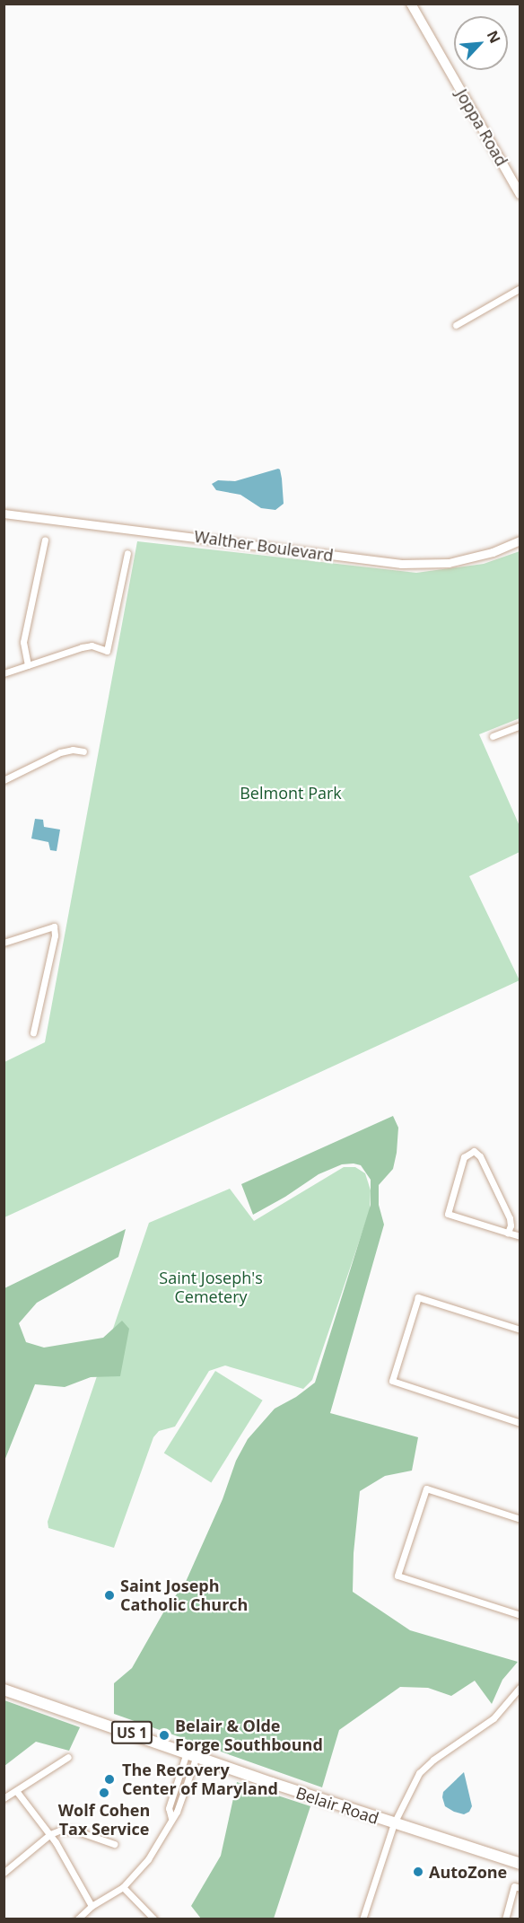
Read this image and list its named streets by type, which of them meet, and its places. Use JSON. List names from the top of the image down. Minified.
{"streets":{"highway":["US 1","Belair Road"],"main road":["Joppa Road","Walther Boulevard"]},"parks":["Belmont Park","Saint Joseph's Cemetery"],"places":["Saint Joseph Catholic Church","Belair & Olde Forge Southbound","The Recovery Center of Maryland","Wolf Cohen Tax Service","AutoZone"],"north":"top right"}
